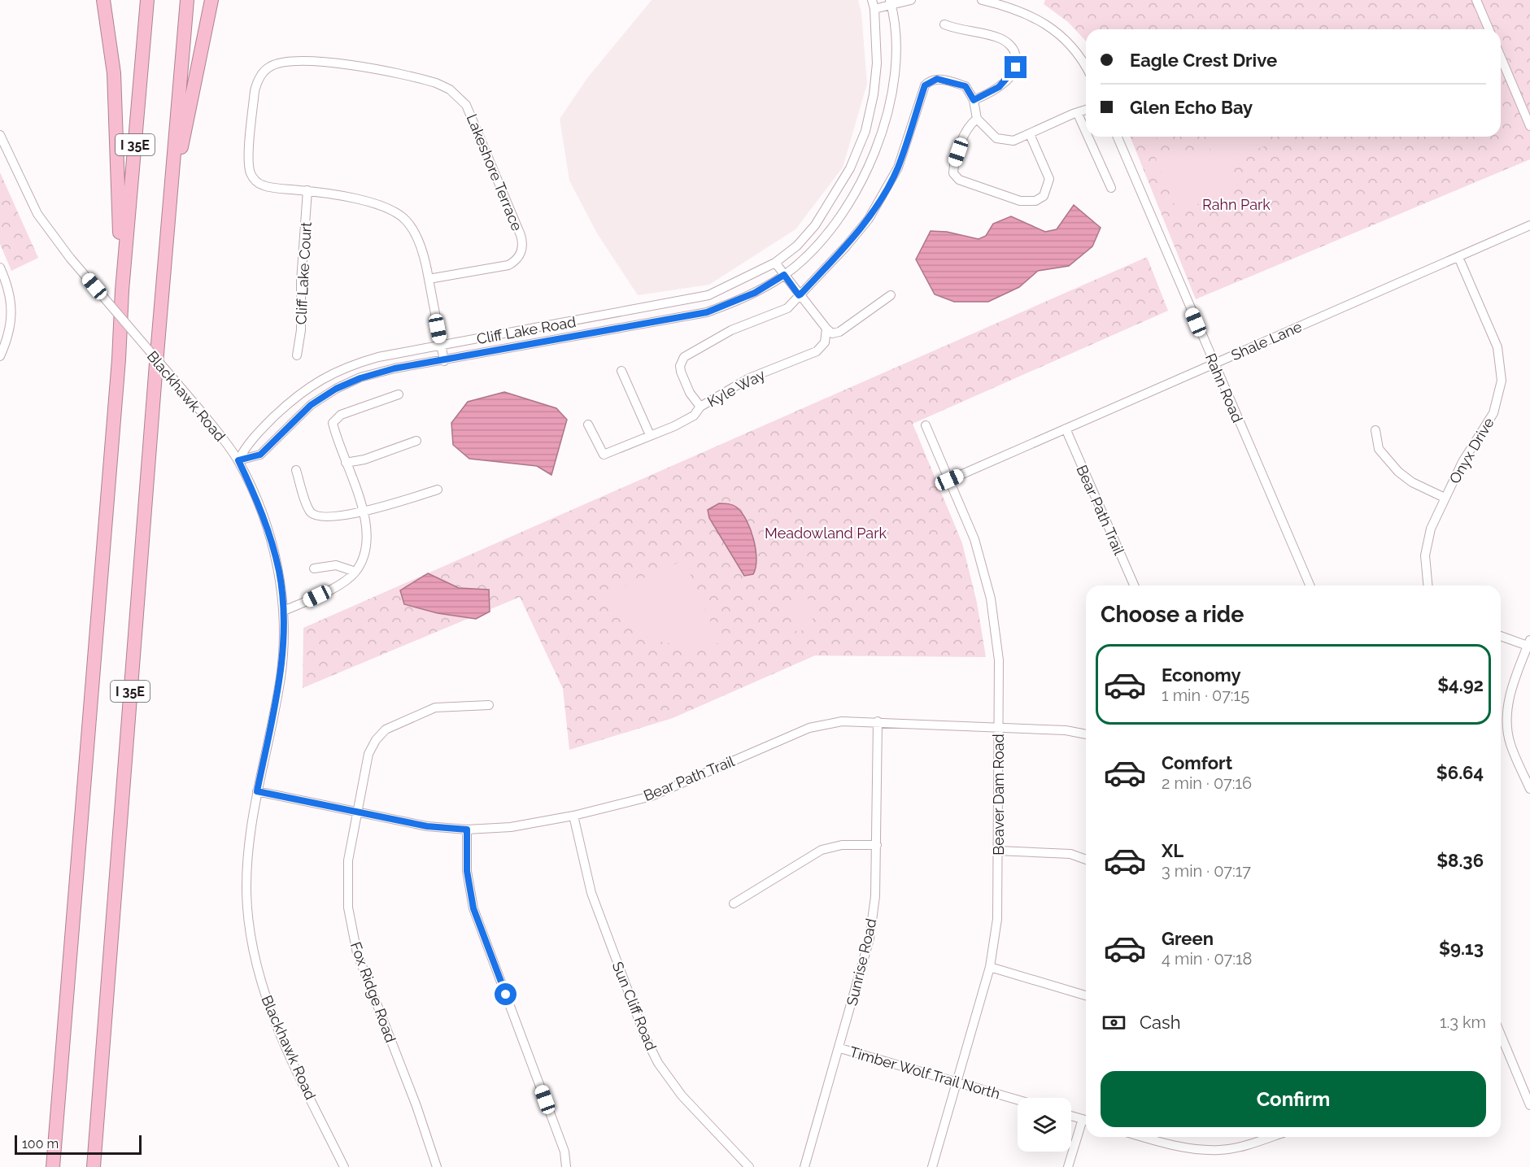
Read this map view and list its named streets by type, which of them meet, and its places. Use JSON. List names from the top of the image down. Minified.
{"streets":{"highway":["I 35E"],"street":["Lakeshore Terrace","Cliff Lake Court","Cliff Lake Road","Shale Lane","Kyle Way","Rahn Road","Blackhawk Road","Onyx Drive","Bear Path Trail","Beaver Dam Road","Sunrise Road","Fox Ridge Road","Sun Cliff Road","Timber Wolf Trail North"]},"crossings":[["Lakeshore Terrace","Cliff Lake Court"],["Lakeshore Terrace","Cliff Lake Road"],["Cliff Lake Road","Blackhawk Road"],["Shale Lane","Rahn Road"],["Shale Lane","Onyx Drive"],["Shale Lane","Bear Path Trail"],["Shale Lane","Beaver Dam Road"],["Blackhawk Road","Bear Path Trail"],["Bear Path Trail","Beaver Dam Road"],["Bear Path Trail","Sunrise Road"],["Bear Path Trail","Fox Ridge Road"],["Bear Path Trail","Sun Cliff Road"],["Beaver Dam Road","Timber Wolf Trail North"],["Sunrise Road","Timber Wolf Trail North"]],"parks":["Rahn Park","Meadowland Park"],"scale_bar":"100 m","page":{"banner":["Eagle Crest Drive","Glen Echo Bay"],"heading":"Choose a ride","list":[{"name":"Economy","note":"1 min · 07:15","value":"$4.92"},{"name":"Comfort","note":"2 min · 07:16","value":"$6.64"},{"name":"XL","note":"3 min · 07:17","value":"$8.36"},{"name":"Green","note":"4 min · 07:18","value":"$9.13"}],"pay":["Cash","1.3 km"],"buttons":"Confirm","scale":"100 m"}}
